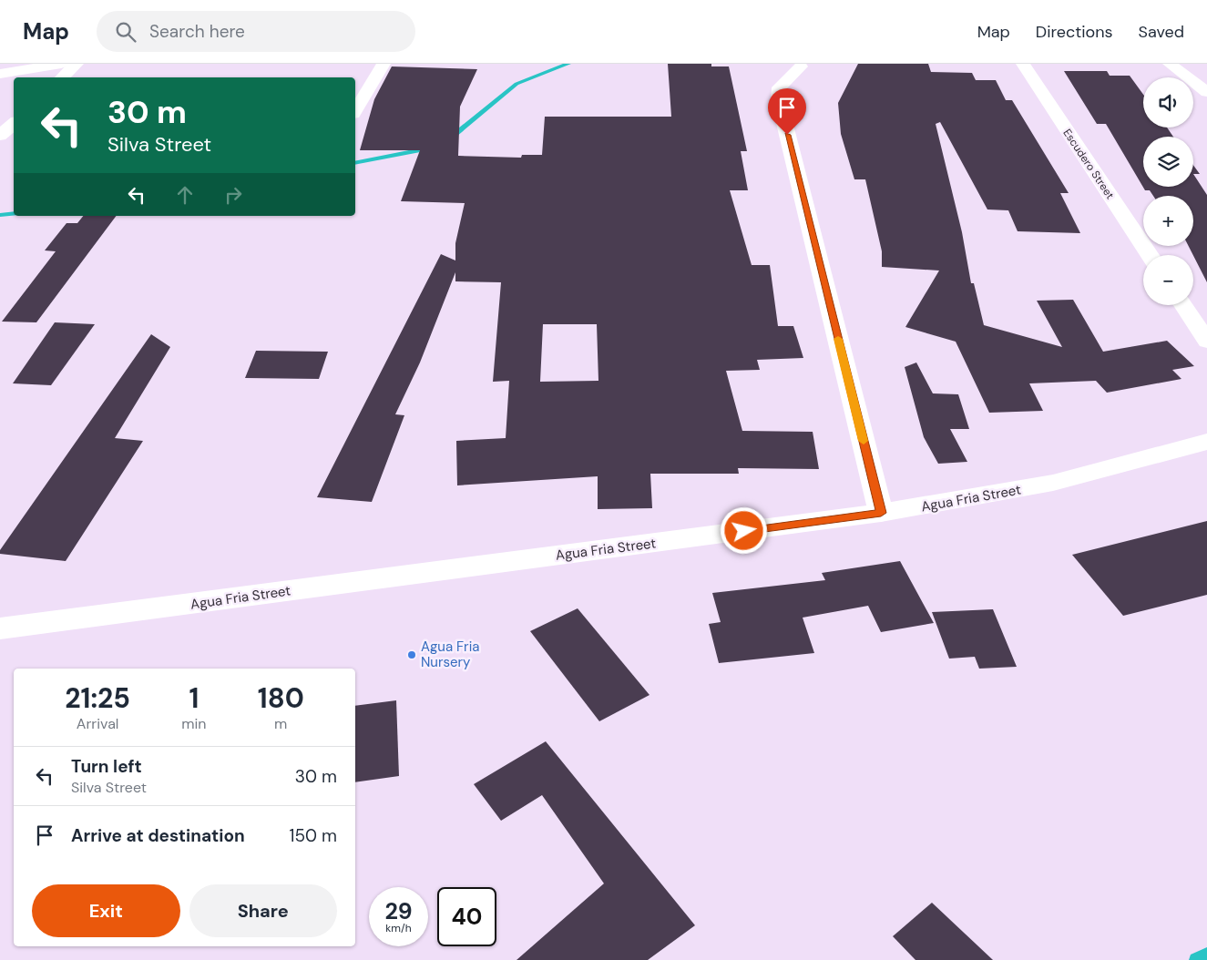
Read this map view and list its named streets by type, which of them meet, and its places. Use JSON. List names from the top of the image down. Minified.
{"streets":{"street":["Escudero Street","Agua Fria Street"]},"places":["Agua Fria Nursery"],"page":{"header":"Map","search":"Search here","nav":["Map","Directions","Saved"],"map_buttons":["+","−"],"turn":["30 m","Silva Street"],"eta":["21:25","Arrival","1","min","180","m"],"list":[{"name":"Turn left","note":"Silva Street","value":"30 m"},{"name":"Arrive at destination","value":"150 m"}],"buttons":["Exit","Share"],"speed":"29 km/h","limit":"40"}}
